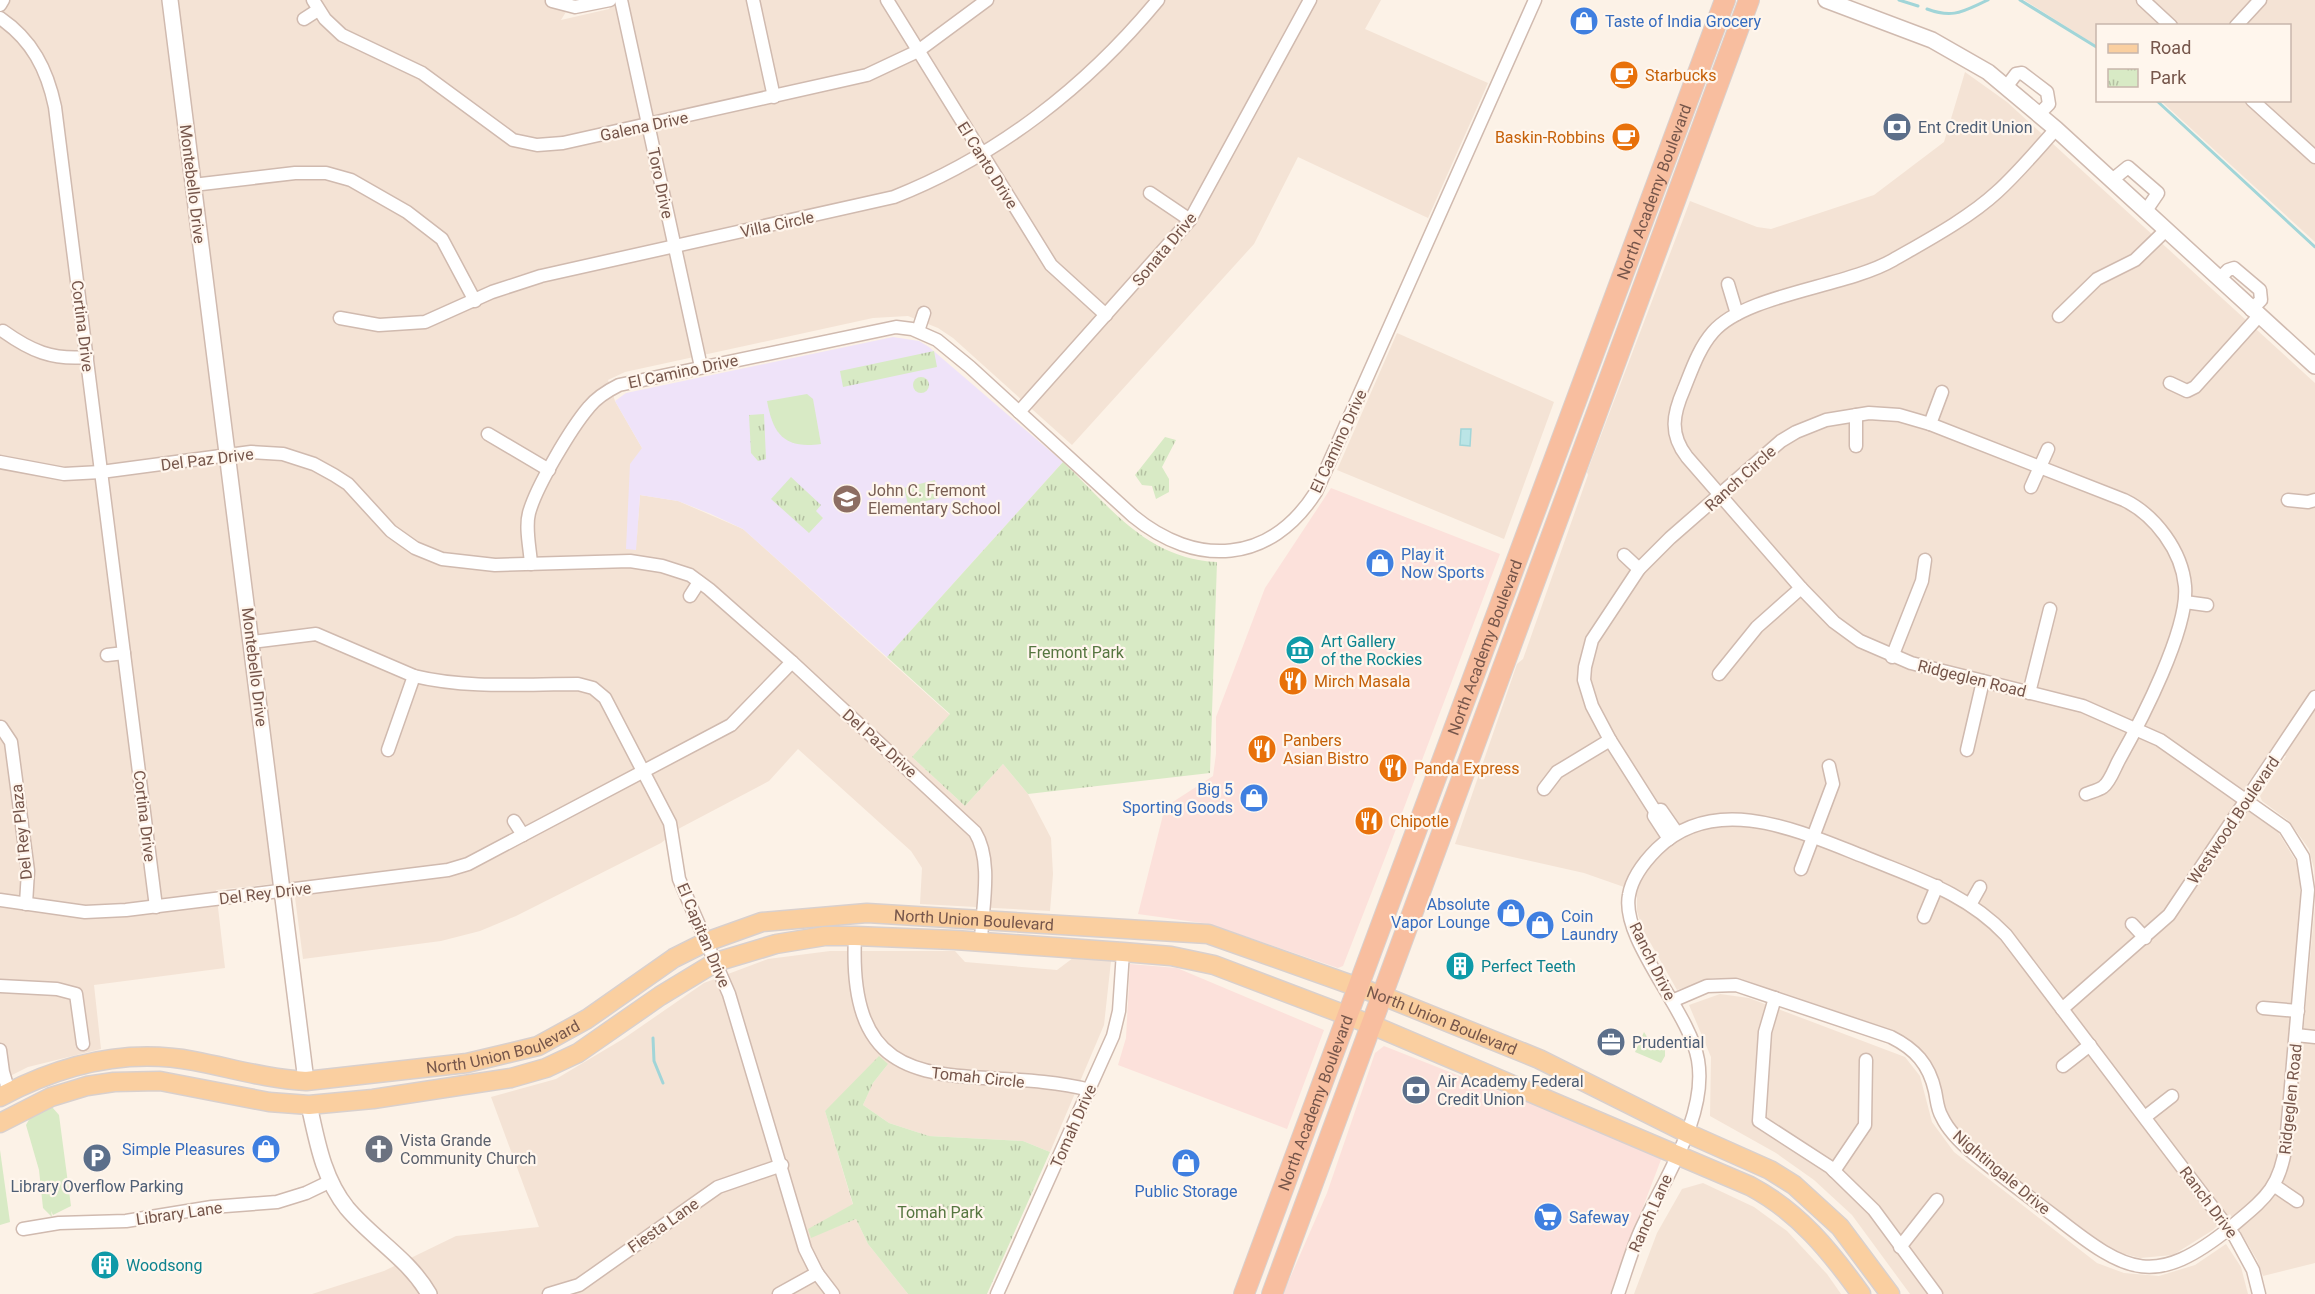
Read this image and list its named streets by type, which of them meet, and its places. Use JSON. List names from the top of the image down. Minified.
{"streets":{"highway":["North Academy Boulevard"],"main road":["North Union Boulevard"],"street":["Galena Drive","El Canto Drive","Toro Drive","Montebello Drive","Villa Circle","Sonata Drive","Cortina Drive","El Camino Drive","Del Paz Drive","Ranch Circle","Ridgeglen Road","Westwood Boulevard","Del Rey Plaza","Del Rey Drive","El Capitan Drive","Ranch Drive","Tomah Circle","Tomah Drive","Nightingale Drive","Library Lane","Ranch Lane","Fiesta Lane"]},"crossings":[["Galena Drive","El Canto Drive"],["Galena Drive","Toro Drive"],["El Canto Drive","Villa Circle"],["El Canto Drive","Sonata Drive"],["Toro Drive","Villa Circle"],["Toro Drive","El Camino Drive"],["Montebello Drive","Del Paz Drive"],["Montebello Drive","Del Rey Drive"],["Montebello Drive","North Union Boulevard"],["Montebello Drive","El Capitan Drive"],["Montebello Drive","Library Lane"],["North Academy Boulevard","North Union Boulevard"],["Sonata Drive","El Camino Drive"],["Cortina Drive","Del Paz Drive"],["Cortina Drive","Del Rey Drive"],["El Camino Drive","Del Paz Drive"],["Del Paz Drive","Del Rey Drive"],["Del Paz Drive","North Union Boulevard"],["Ranch Circle","Ridgeglen Road"],["Ranch Circle","Ranch Drive"],["Ridgeglen Road","Westwood Boulevard"],["Ridgeglen Road","Ranch Drive"],["Ridgeglen Road","Nightingale Drive"],["Westwood Boulevard","Ranch Drive"],["Del Rey Plaza","Del Rey Drive"],["Del Rey Drive","El Capitan Drive"],["North Union Boulevard","El Capitan Drive"],["North Union Boulevard","Ranch Drive"],["North Union Boulevard","Tomah Circle"],["North Union Boulevard","Tomah Drive"],["North Union Boulevard","Ranch Lane"],["El Capitan Drive","Fiesta Lane"],["Ranch Drive","Nightingale Drive"],["Ranch Drive","Ranch Lane"],["Tomah Circle","Tomah Drive"]],"parks":["Fremont Park","Tomah Park"],"places":{"shop":["Taste of India Grocery","Play it Now Sports","Big 5 Sporting Goods","Absolute Vapor Lounge","Coin Laundry","Simple Pleasures","Public Storage"],"cafe":["Starbucks","Baskin-Robbins"],"bank":["Ent Credit Union","Air Academy Federal Credit Union"],"school or university":["John C. Fremont Elementary School"],"museum":["Art Gallery of the Rockies"],"restaurant":["Mirch Masala","Panbers Asian Bistro","Panda Express","Chipotle"],"building":["Perfect Teeth","Woodsong"],"office":["Prudential"],"church":["Vista Grande Community Church"],"parking":["Library Overflow Parking"],"supermarket":["Safeway"]},"legend":["Road","Park"]}
